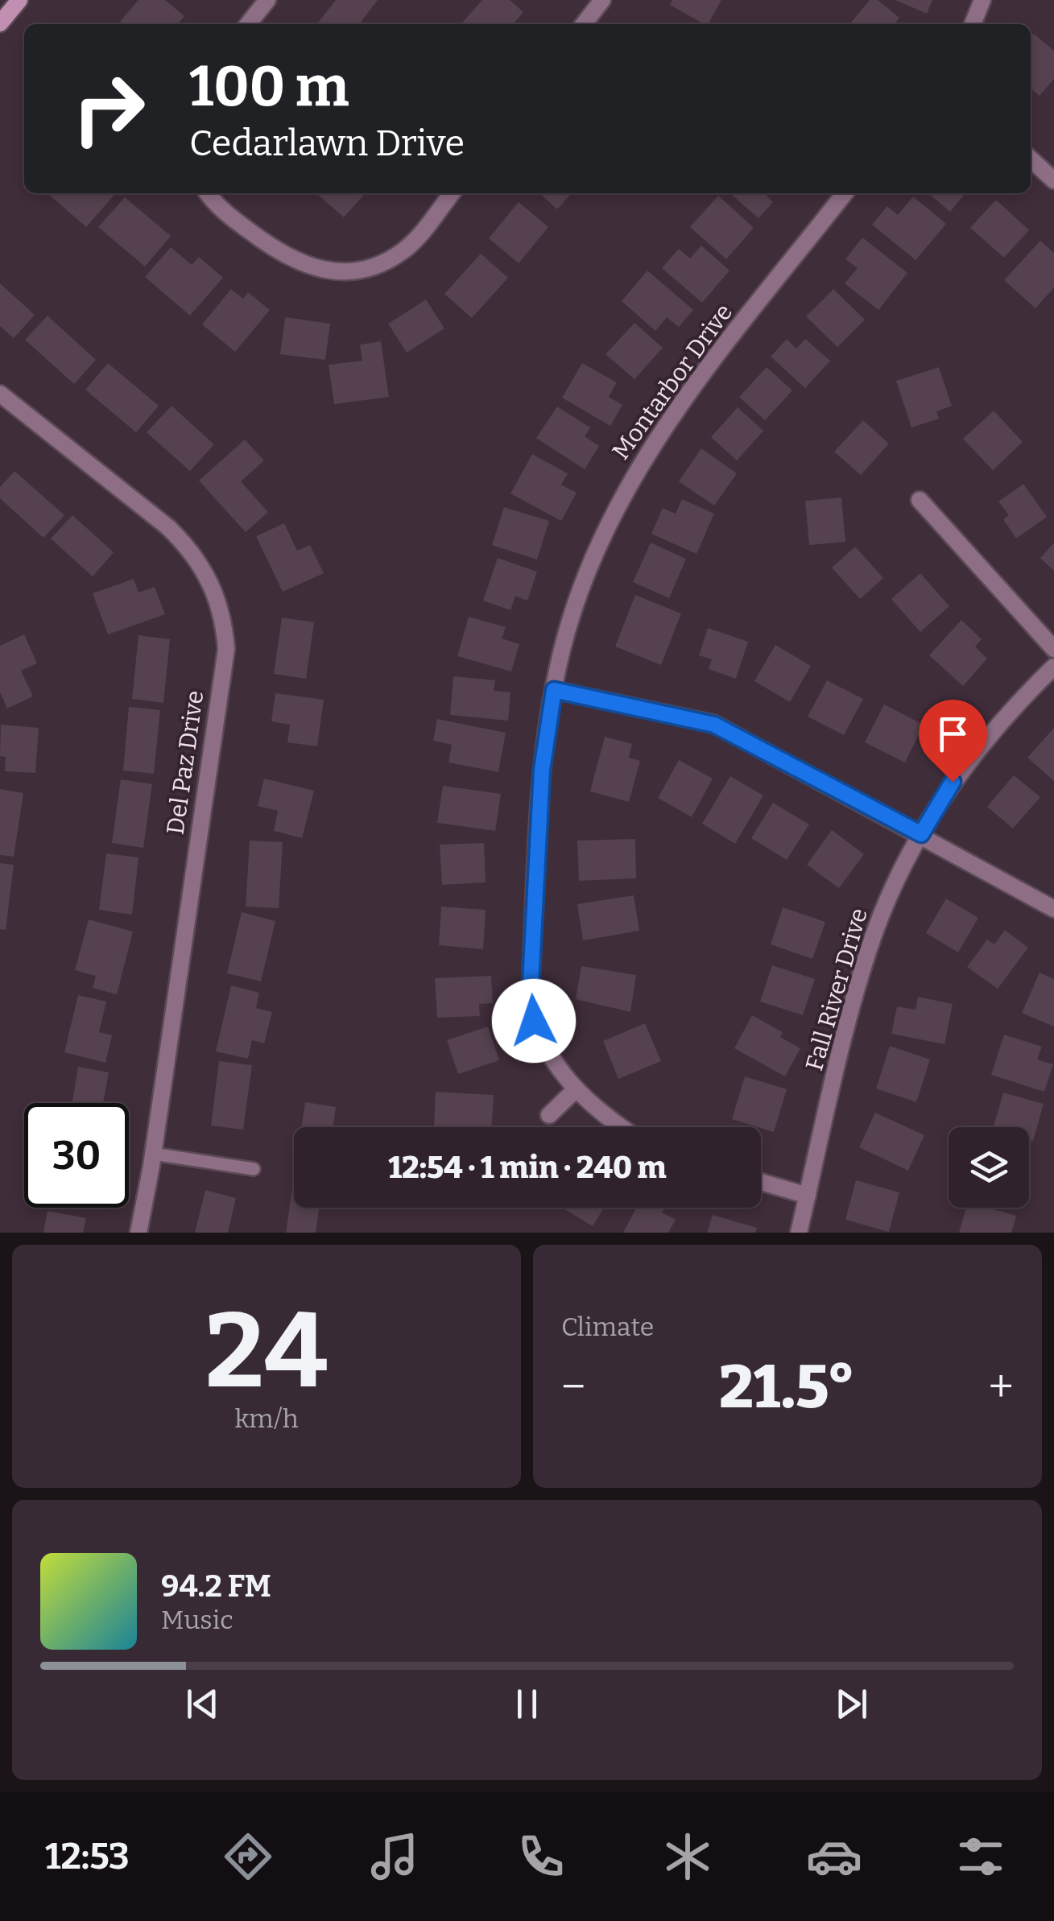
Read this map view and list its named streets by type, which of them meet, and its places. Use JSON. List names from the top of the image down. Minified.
{"streets":{"street":["Montarbor Drive","Del Paz Drive","Fall River Drive"]},"page":{"turn":["100 m","Cedarlawn Drive"],"limit":"30","trip":"12:54 · 1 min · 240 m","tile":[["24","km/h"],"Climate"],"heat":["−","21.5°","+"],"song":["94.2 FM","Music"],"tabs":"12:53"}}
